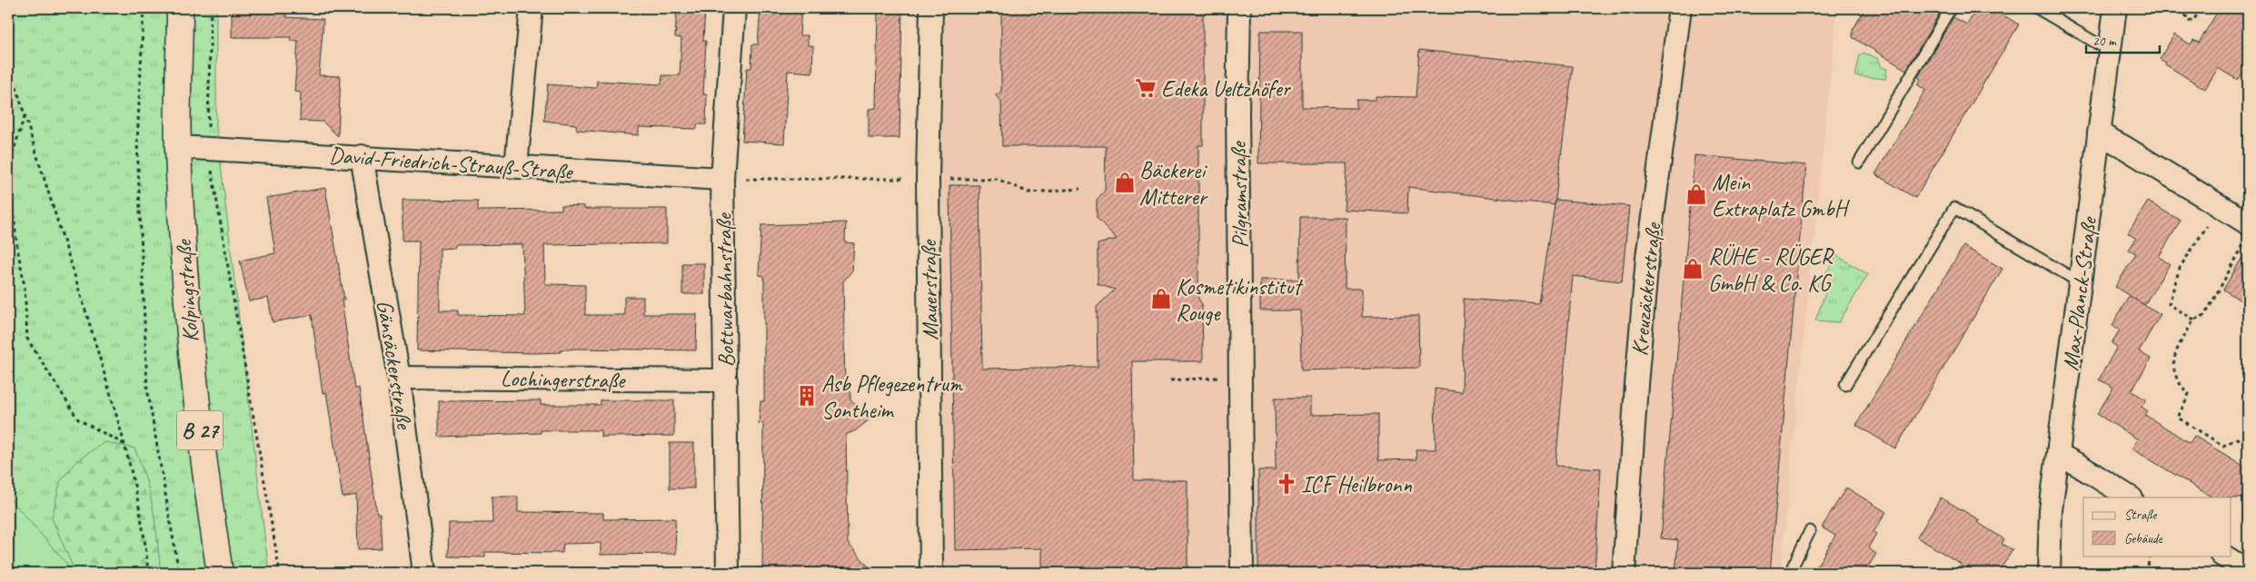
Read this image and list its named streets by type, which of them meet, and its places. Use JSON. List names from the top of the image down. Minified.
{"streets":{"main road":["Kolpingstraße","B 27"],"street":["David-Friedrich-Strauß-Straße","Pilgramstraße","Kreuzäckerstraße","Bottwarbahnstraße","Mauerstraße","Max-Planck-Straße","Gänsäckerstraße","Lochingerstraße"]},"crossings":[["David-Friedrich-Strauß-Straße","Bottwarbahnstraße"],["David-Friedrich-Strauß-Straße","Kolpingstraße"],["David-Friedrich-Strauß-Straße","Gänsäckerstraße"],["Bottwarbahnstraße","Lochingerstraße"],["Gänsäckerstraße","Lochingerstraße"]],"places":{"supermarket":["Edeka Ueltzhöfer"],"shop":["Bäckerei Mitterer","Mein Extraplatz GmbH","RÜHE - RÜGER GmbH & Co. KG","Kosmetikinstitut Rouge"],"building":["Asb Pflegezentrum Sontheim"],"church":["ICF Heilbronn"]},"legend":["Straße","Gebäude"],"scale_bar":"20 m"}
